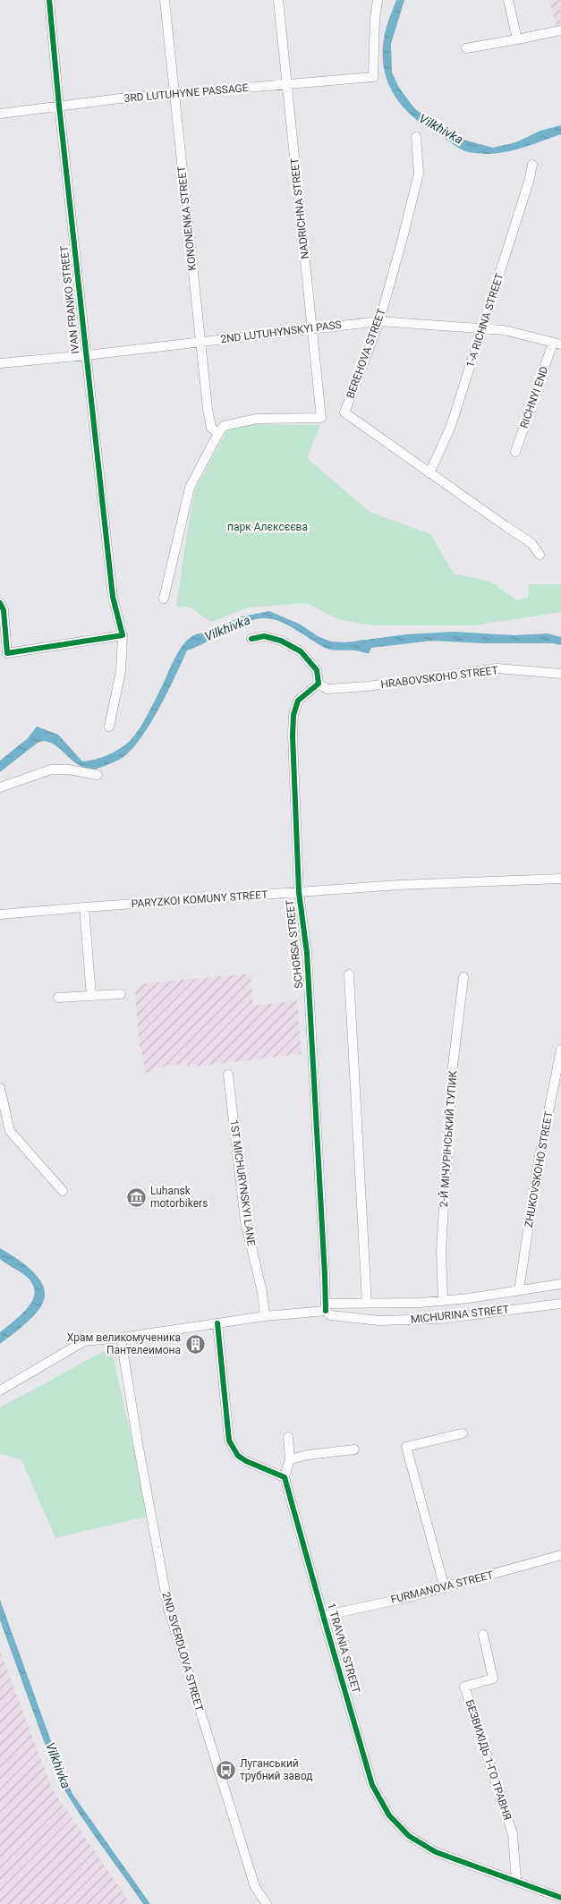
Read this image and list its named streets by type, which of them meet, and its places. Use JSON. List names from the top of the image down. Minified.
{"streets":{"street":["3RD LUTUHYNE PASSAGE","NADRICHNA STREET","KONONENKA STREET","IVAN FRANKO STREET","1-A RICHNA STREET","2ND LUTUHYNSKYI PASS","BEREHOVA STREET","RICHNYI END","HRABOVSKOHO STREET","PARYZKOI KOMUNY STREET","SCHORSA STREET","2-Й МІЧУРІНСЬКИЙ ТУПИК","ZHUKOVSKOHO STREET","1ST MICHURYNSKYI LANE","MICHURINA STREET","FURMANOVA STREET","1 TRAVNIA STREET","2ND SVERDLOVA STREET","БЕЗВИХІДЬ 1-ГО ТРАВНЯ"]},"crossings":[["3RD LUTUHYNE PASSAGE","NADRICHNA STREET"],["3RD LUTUHYNE PASSAGE","KONONENKA STREET"],["3RD LUTUHYNE PASSAGE","IVAN FRANKO STREET"],["NADRICHNA STREET","KONONENKA STREET"],["NADRICHNA STREET","2ND LUTUHYNSKYI PASS"],["KONONENKA STREET","2ND LUTUHYNSKYI PASS"],["IVAN FRANKO STREET","2ND LUTUHYNSKYI PASS"],["1-A RICHNA STREET","2ND LUTUHYNSKYI PASS"],["1-A RICHNA STREET","BEREHOVA STREET"],["2ND LUTUHYNSKYI PASS","BEREHOVA STREET"],["2ND LUTUHYNSKYI PASS","RICHNYI END"],["HRABOVSKOHO STREET","SCHORSA STREET"],["PARYZKOI KOMUNY STREET","SCHORSA STREET"],["SCHORSA STREET","MICHURINA STREET"],["2-Й МІЧУРІНСЬКИЙ ТУПИК","MICHURINA STREET"],["ZHUKOVSKOHO STREET","MICHURINA STREET"],["1ST MICHURYNSKYI LANE","MICHURINA STREET"],["MICHURINA STREET","2ND SVERDLOVA STREET"],["FURMANOVA STREET","1 TRAVNIA STREET"],["1 TRAVNIA STREET","БЕЗВИХІДЬ 1-ГО ТРАВНЯ"]],"water":["Vilkhivka"],"parks":["парк Алєксєєва"],"places":{"museum":["Luhansk motorbikers"],"building":["Храм великомученика Пантелеимона"],"bus stop":["Луганський трубний завод"]}}
